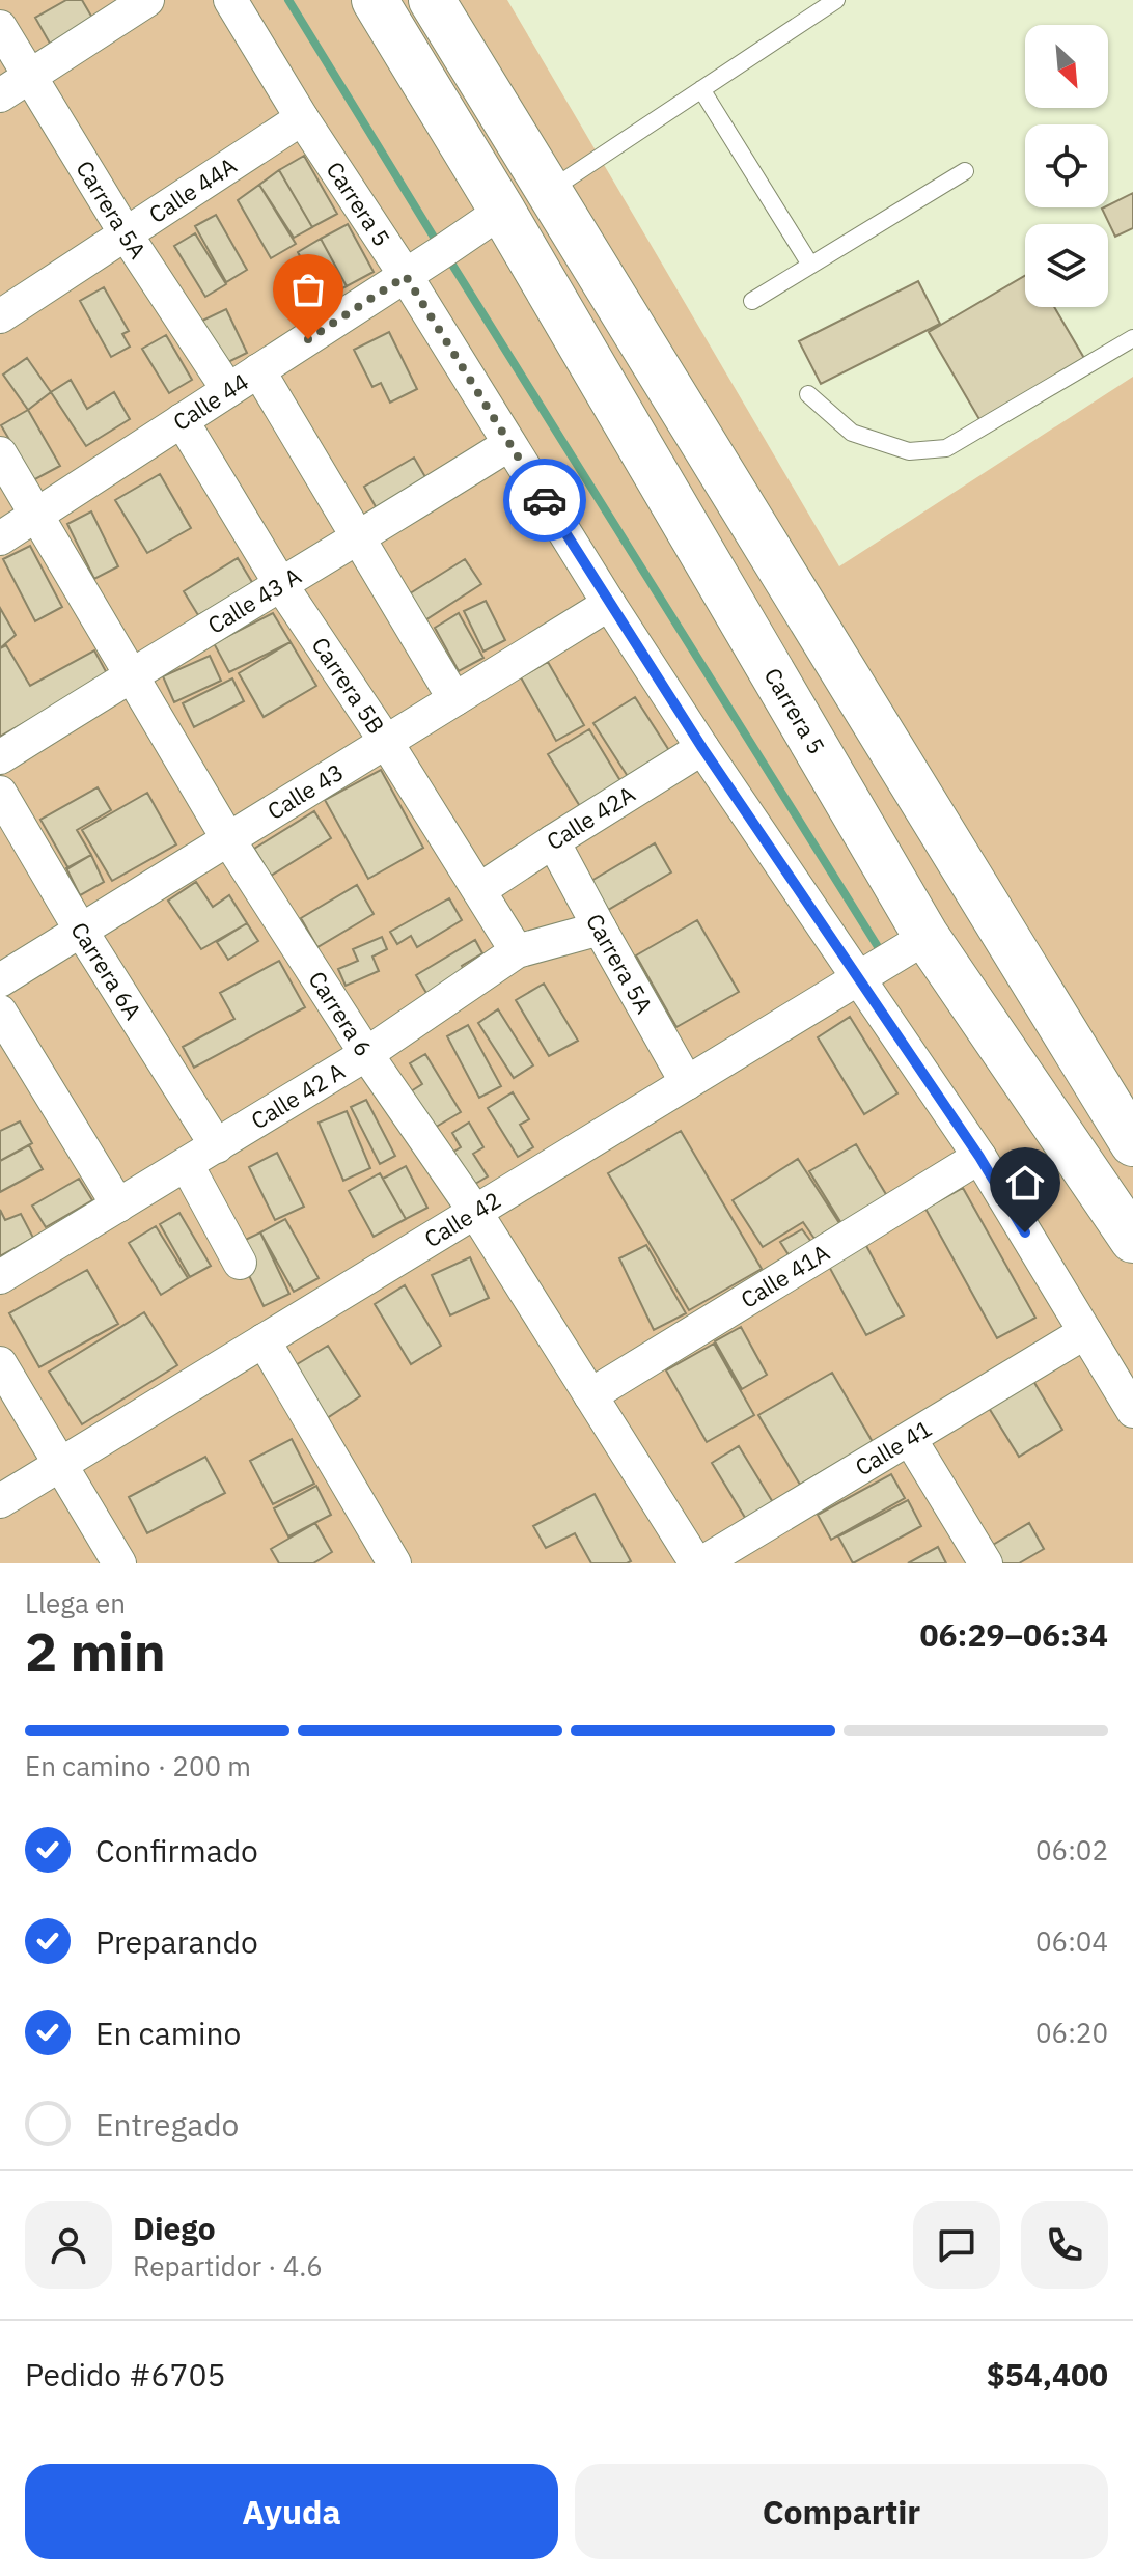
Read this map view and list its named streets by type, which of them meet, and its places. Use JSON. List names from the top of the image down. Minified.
{"streets":{"main road":["Carrera 5"],"street":["Calle 44A","Carrera 5A","Calle 44","Calle 43 A","Carrera 5B","Calle 43","Calle 42A","Carrera 6A","Carrera 6","Calle 42 A","Calle 42","Calle 41A","Calle 41"]},"crossings":[["Calle 44A","Carrera 5"],["Calle 44A","Carrera 5A"],["Carrera 5","Calle 44"],["Carrera 5","Calle 43 A"],["Carrera 5","Calle 43"],["Carrera 5","Calle 42A"],["Carrera 5","Calle 42"],["Carrera 5","Calle 41A"],["Carrera 5","Calle 41"],["Carrera 5A","Calle 44"],["Carrera 5A","Calle 42A"],["Carrera 5A","Calle 42 A"],["Carrera 5A","Calle 42"],["Calle 44","Carrera 5B"],["Calle 44","Carrera 6"],["Calle 43 A","Carrera 5B"],["Calle 43 A","Carrera 6"],["Carrera 5B","Calle 43"],["Carrera 5B","Calle 42A"],["Carrera 5B","Calle 42 A"],["Calle 43","Carrera 6A"],["Calle 43","Carrera 6"],["Carrera 6A","Calle 42 A"],["Carrera 6","Calle 42 A"],["Carrera 6","Calle 42"],["Carrera 6","Calle 41A"],["Carrera 6","Calle 41"]],"north":"bottom right","page":{"heading":["2 min","Llega en","06:29–06:34"],"panel":["Diego","Repartidor · 4.6","Pedido #6705","$54,400"],"bar":"En camino · 200 m","list":[["Confirmado","06:02"],["Preparando","06:04"],["En camino","06:20"],"Entregado"],"buttons":["Ayuda","Compartir"]}}
